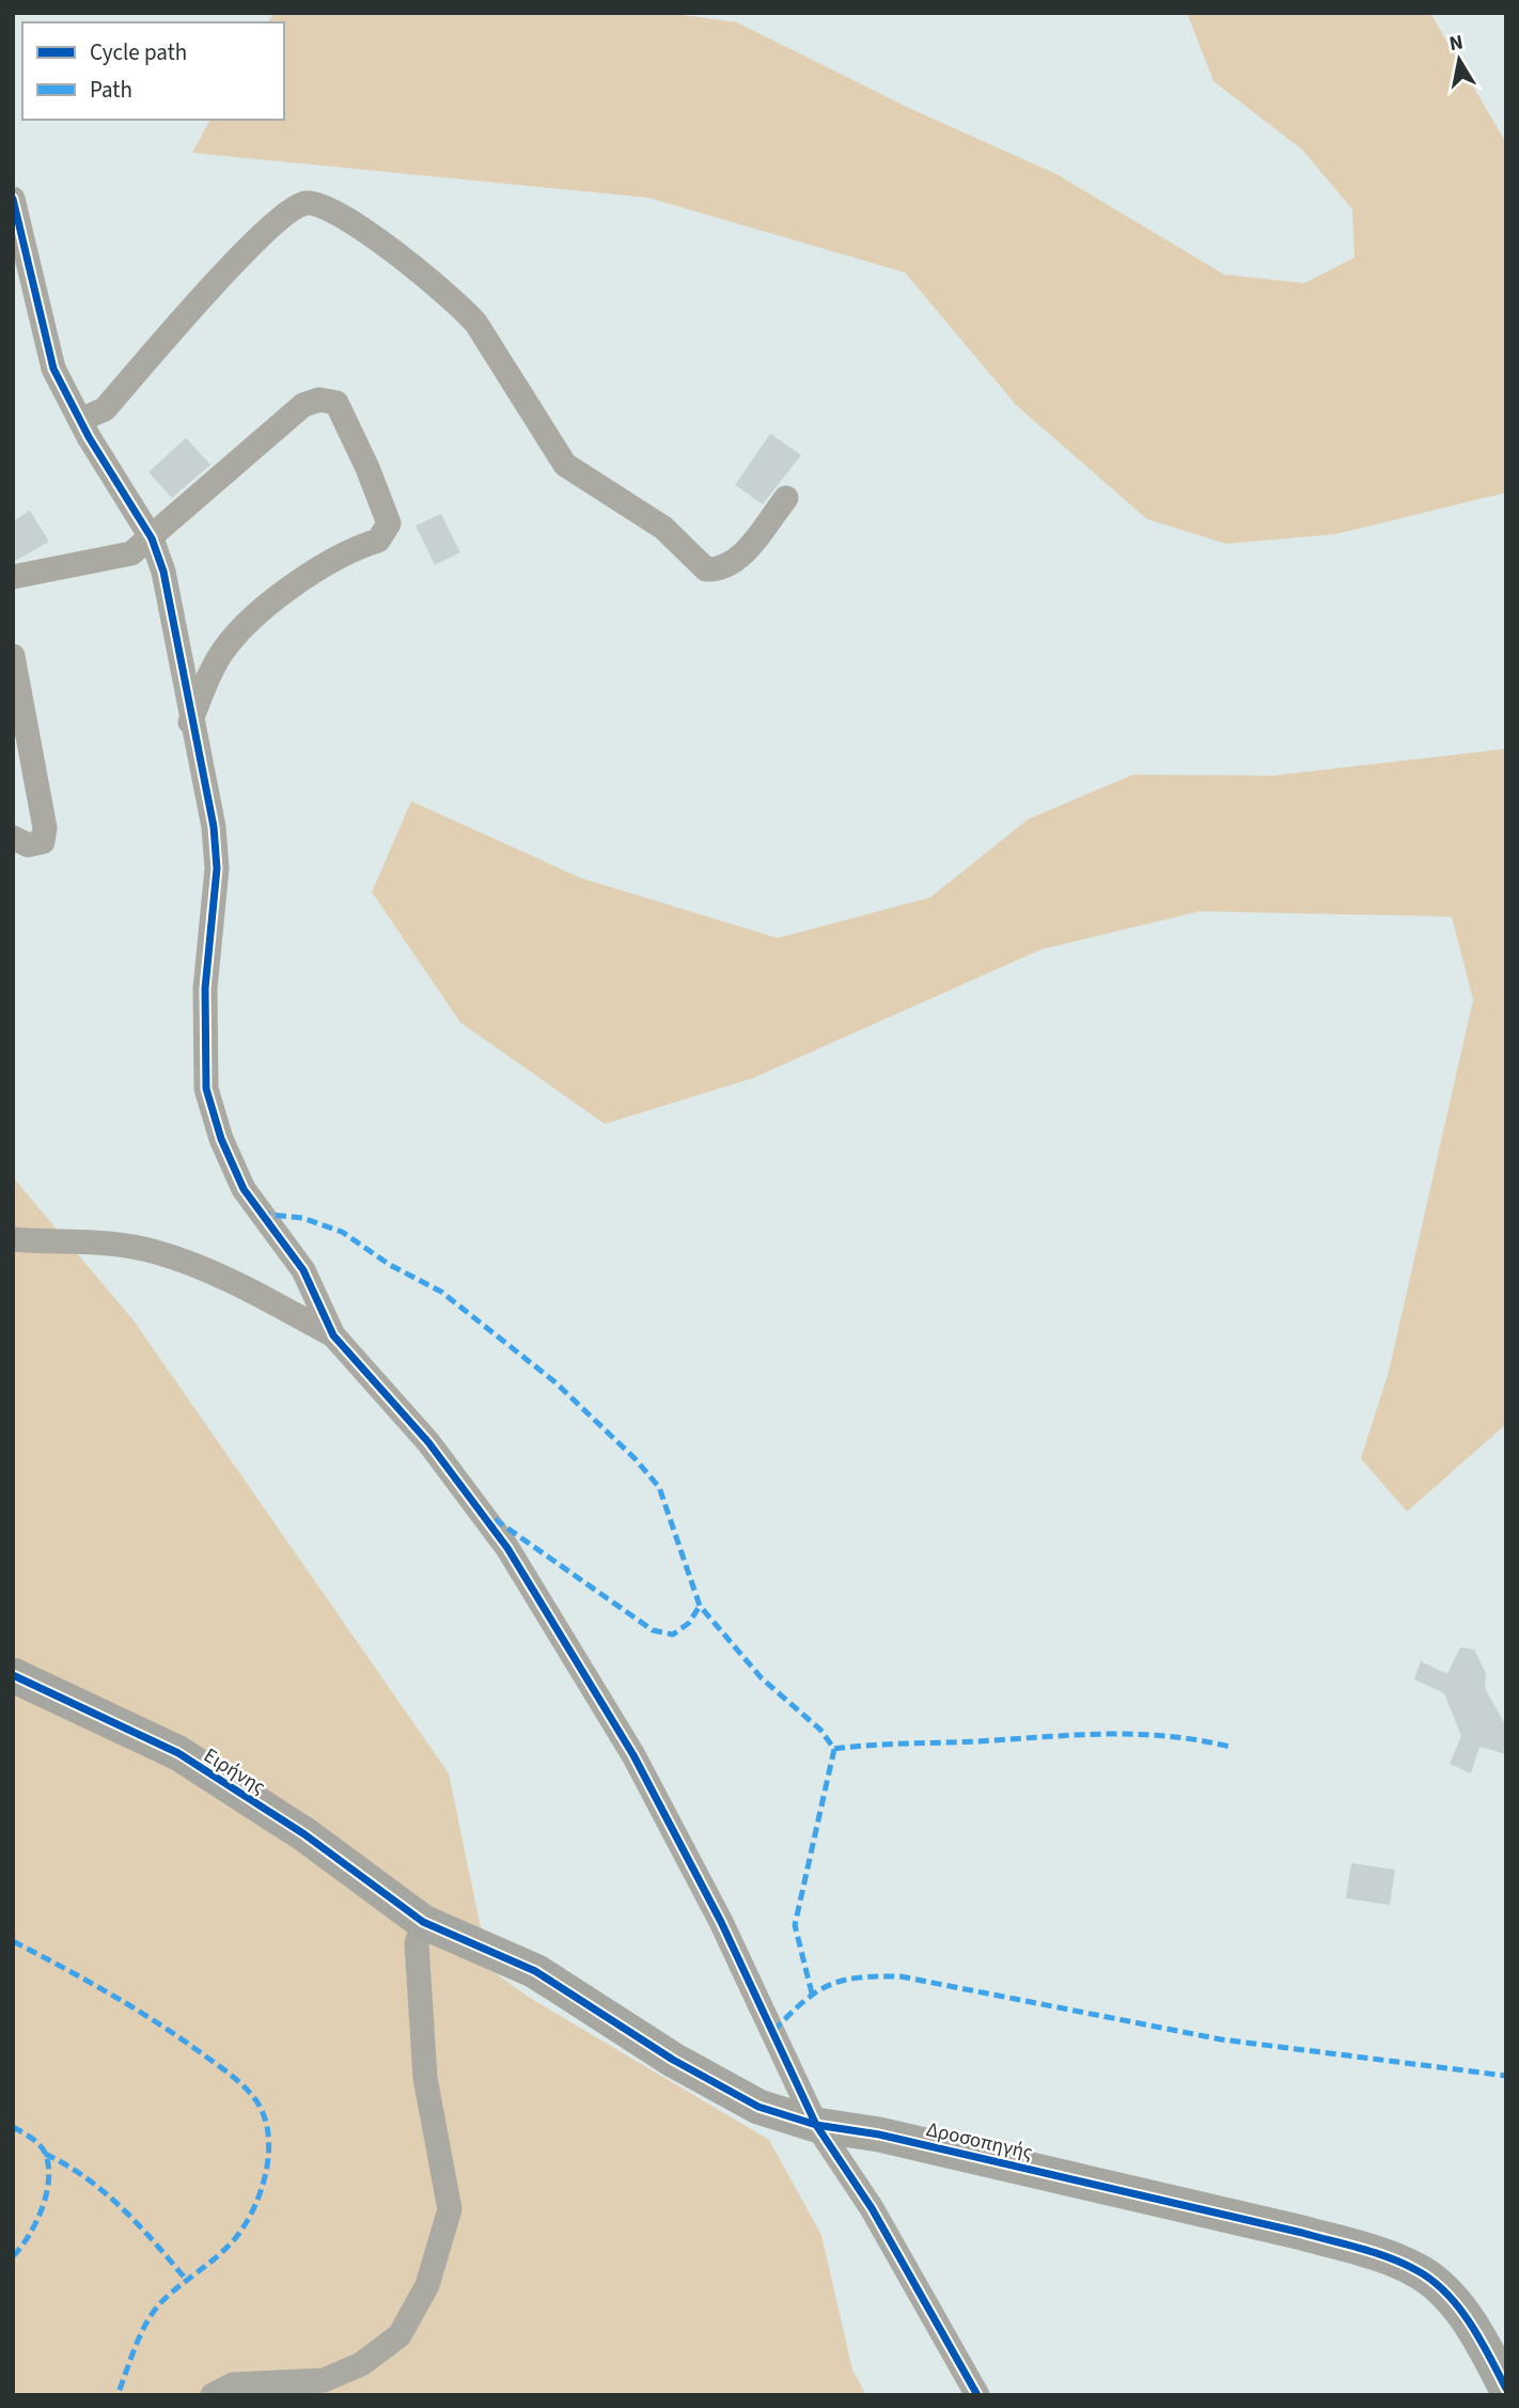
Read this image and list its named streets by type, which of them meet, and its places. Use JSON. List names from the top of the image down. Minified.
{"streets":{"street":["Ειρήνης","Δροσοπηγής"]},"crossings":[["Ειρήνης","Δροσοπηγής"]],"legend":["Cycle path","Path"],"north":"top"}
